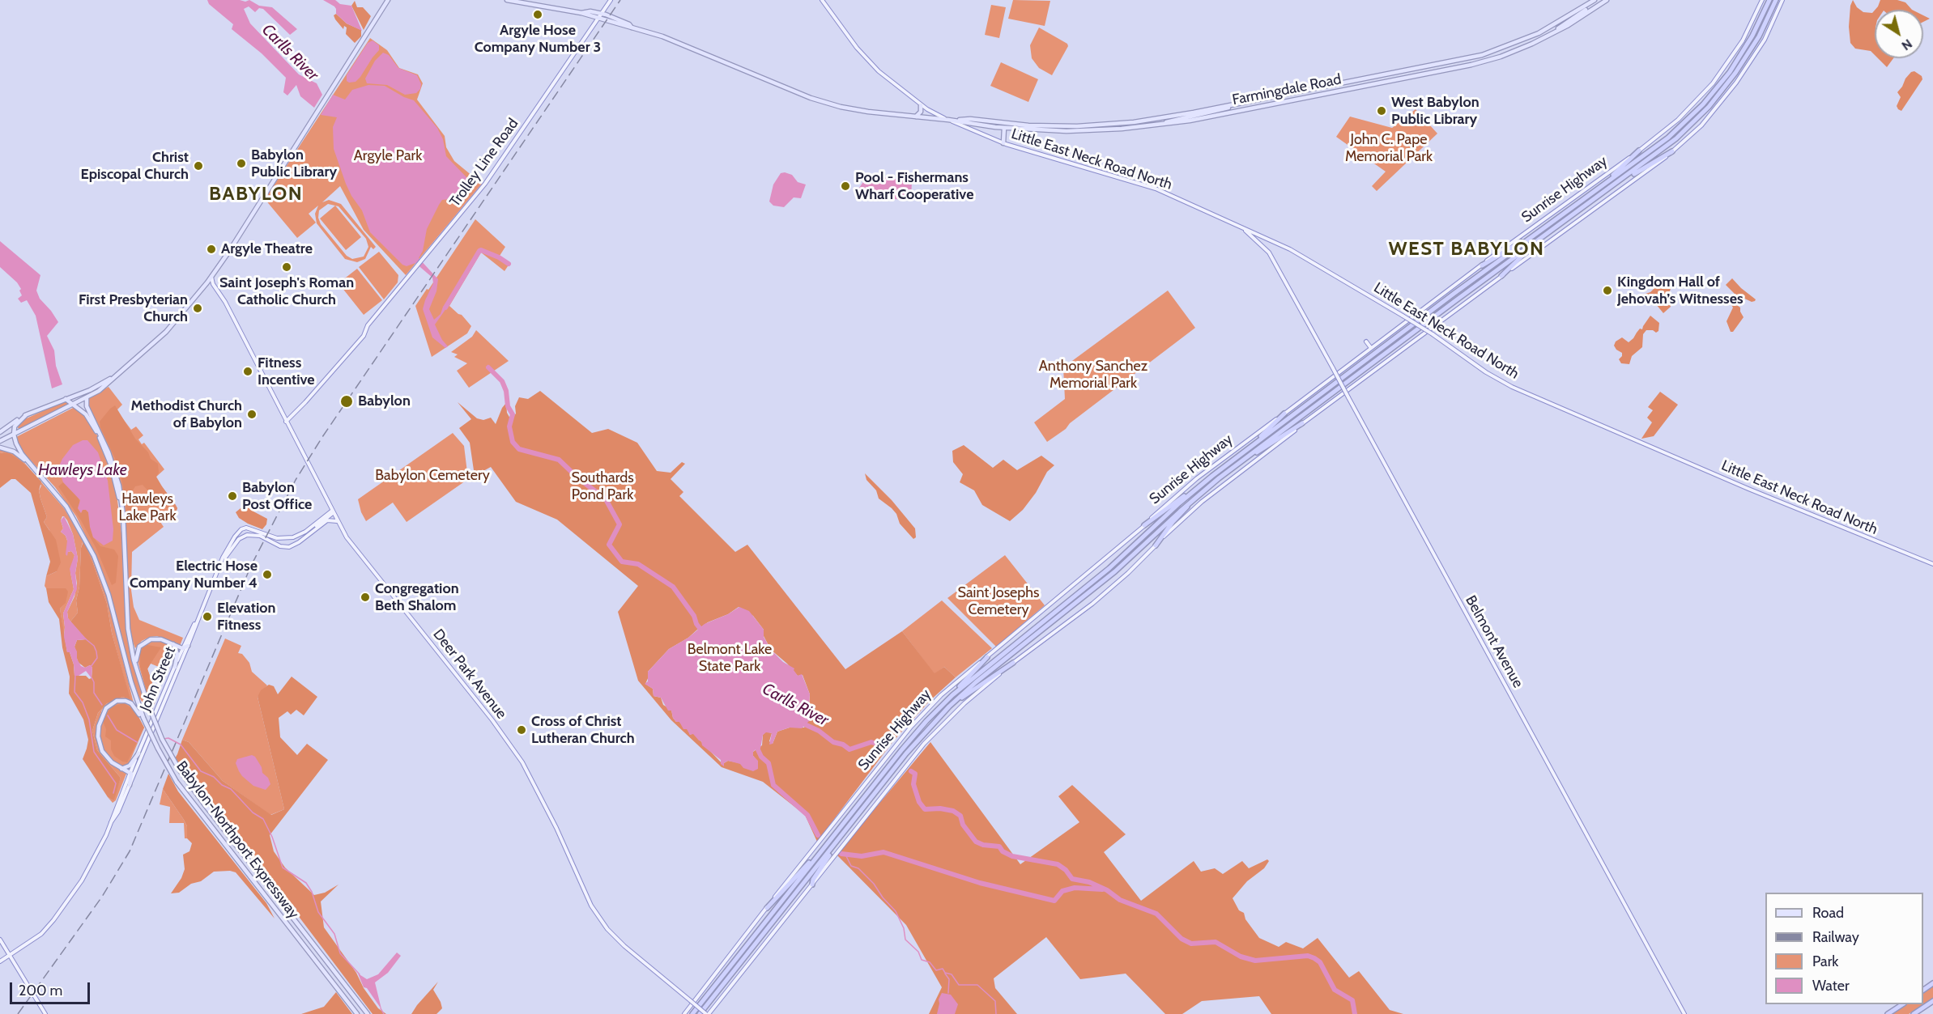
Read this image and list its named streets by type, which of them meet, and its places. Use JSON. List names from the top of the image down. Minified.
{"streets":{"highway":["Sunrise Highway"],"main road":["Farmingdale Road","Little East Neck Road North","Trolley Line Road","Belmont Avenue","Deer Park Avenue","John Street","Babylon-Northport Expressway"]},"crossings":[["Farmingdale Road","Little East Neck Road North"],["Little East Neck Road North","Belmont Avenue"],["Trolley Line Road","Deer Park Avenue"],["Deer Park Avenue","John Street"]],"districts":["BABYLON","WEST BABYLON"],"water":["Carlls River","Hawleys Lake"],"parks":["John C. Pape Memorial Park","Argyle Park","Anthony Sanchez Memorial Park","Babylon Cemetery","Southards Pond Park","Hawleys Lake Park","Saint Josephs Cemetery","Belmont Lake State Park"],"places":["Argyle Hose Company Number 3","West Babylon Public Library","Babylon Public Library","Christ Episcopal Church","Pool - Fishermans Wharf Cooperative","Argyle Theatre","Saint Joseph's Roman Catholic Church","Kingdom Hall of Jehovah’s Witnesses","First Presbyterian Church","Fitness Incentive","Babylon","Methodist Church of Babylon","Babylon Post Office","Electric Hose Company Number 4","Congregation Beth Shalom","Elevation Fitness","Cross of Christ Lutheran Church"],"legend":["Road","Railway","Park","Water"],"scale_bar":"200 m","north":"bottom right"}
